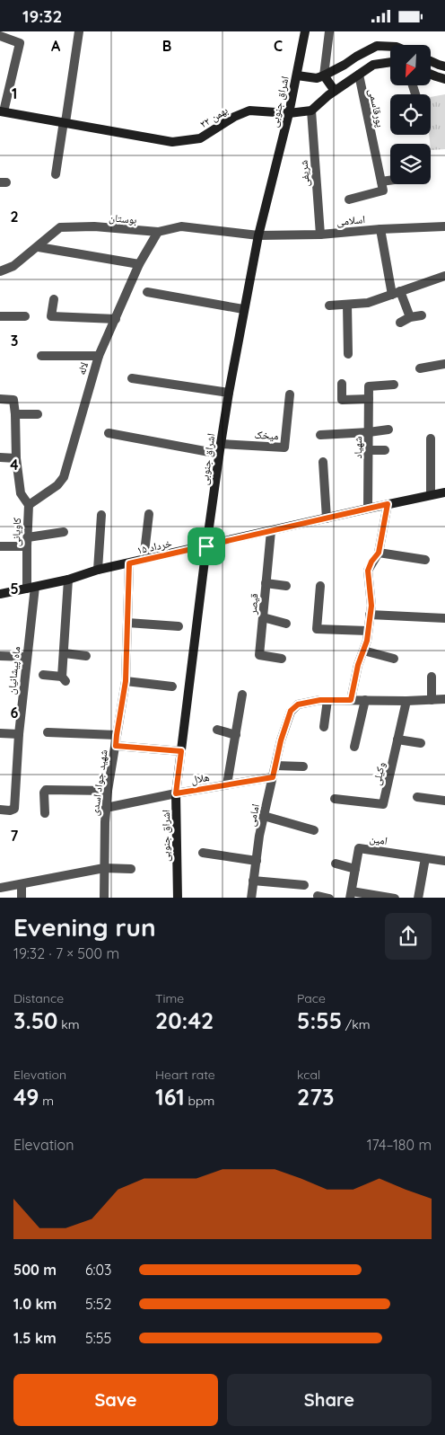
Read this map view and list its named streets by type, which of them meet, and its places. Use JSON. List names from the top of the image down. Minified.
{"streets":{"street":["اشراق جنوبی","پورقاسمی","۲۲ بهمن","شریفی","بوستان","اسلامی","لاله","میخک","شهیاد","کاویانی","۱۵ خرداد","قیصر","ماه پیشانیان","وکیلی","هلال","شهید جواد اسدی","امامی","امین"]},"crossings":[["اشراق جنوبی","۲۲ بهمن"],["اشراق جنوبی","بوستان"],["اشراق جنوبی","اسلامی"],["اشراق جنوبی","میخک"],["اشراق جنوبی","۱۵ خرداد"],["اشراق جنوبی","هلال"],["۲۲ بهمن","شریفی"],["شریفی","اسلامی"],["بوستان","اسلامی"],["بوستان","لاله"],["لاله","کاویانی"],["شهیاد","۱۵ خرداد"],["کاویانی","۱۵ خرداد"],["کاویانی","ماه پیشانیان"],["۱۵ خرداد","قیصر"],["۱۵ خرداد","ماه پیشانیان"],["۱۵ خرداد","شهید جواد اسدی"],["هلال","شهید جواد اسدی"],["هلال","امامی"]],"north":"bottom left","page":{"status":"19:32","heading":["Evening run","19:32 · 7 × 500 m"],"stats":[["Distance","3.50 km"],["Time","20:42"],["Pace","5:55 /km"],["Elevation","49 m"],["Heart rate","161 bpm"],["kcal","273"]],"chart":["Elevation","174–180 m"],"list":[{"name":"500 m","note":"6:03"},{"name":"1.0 km","note":"5:52"},{"name":"1.5 km","note":"5:55"}],"buttons":["Save","Share"]},"grid":{"columns":["A","B","C"],"rows":["1","2","3","4","5","6","7"]}}
